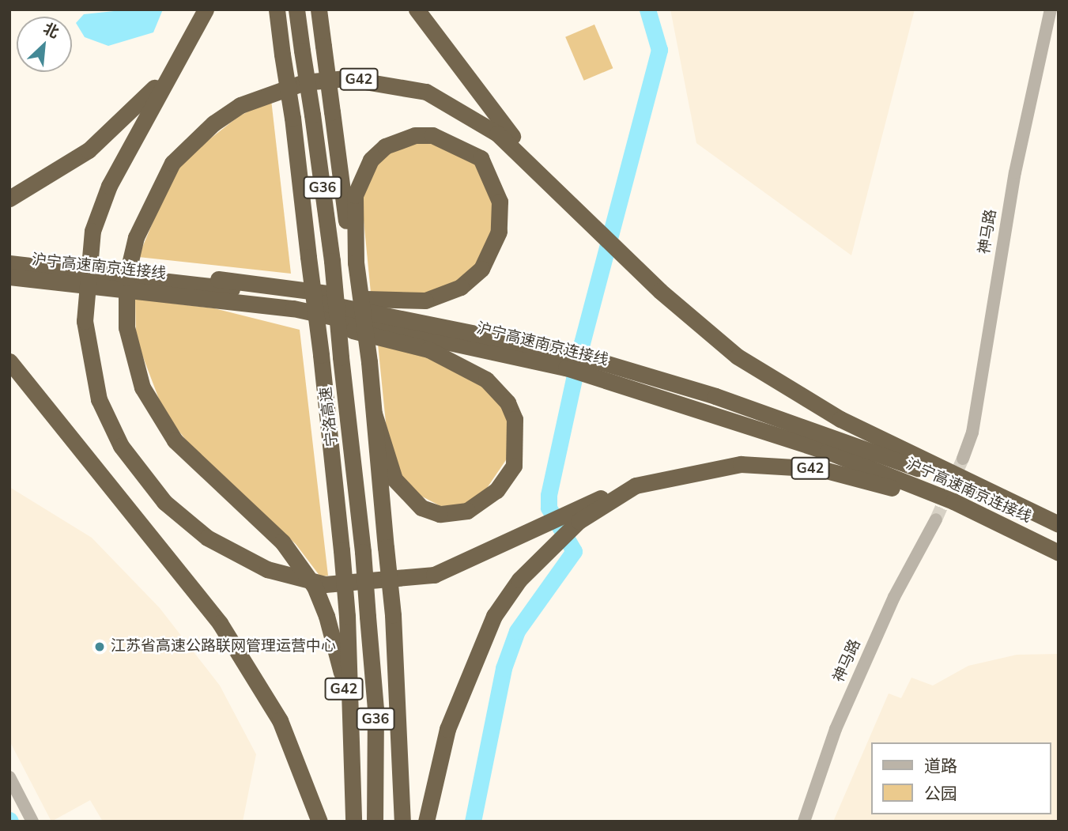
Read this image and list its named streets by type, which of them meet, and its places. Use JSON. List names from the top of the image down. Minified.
{"streets":{"highway":["G42","G36","沪宁高速南京连接线","宁洛高速"],"street":["神马路"]},"crossings":[["G42","沪宁高速南京连接线"],["G42","宁洛高速"]],"places":["江苏省高速公路联网管理运营中心"],"legend":["道路","公园"],"north":"top right"}
